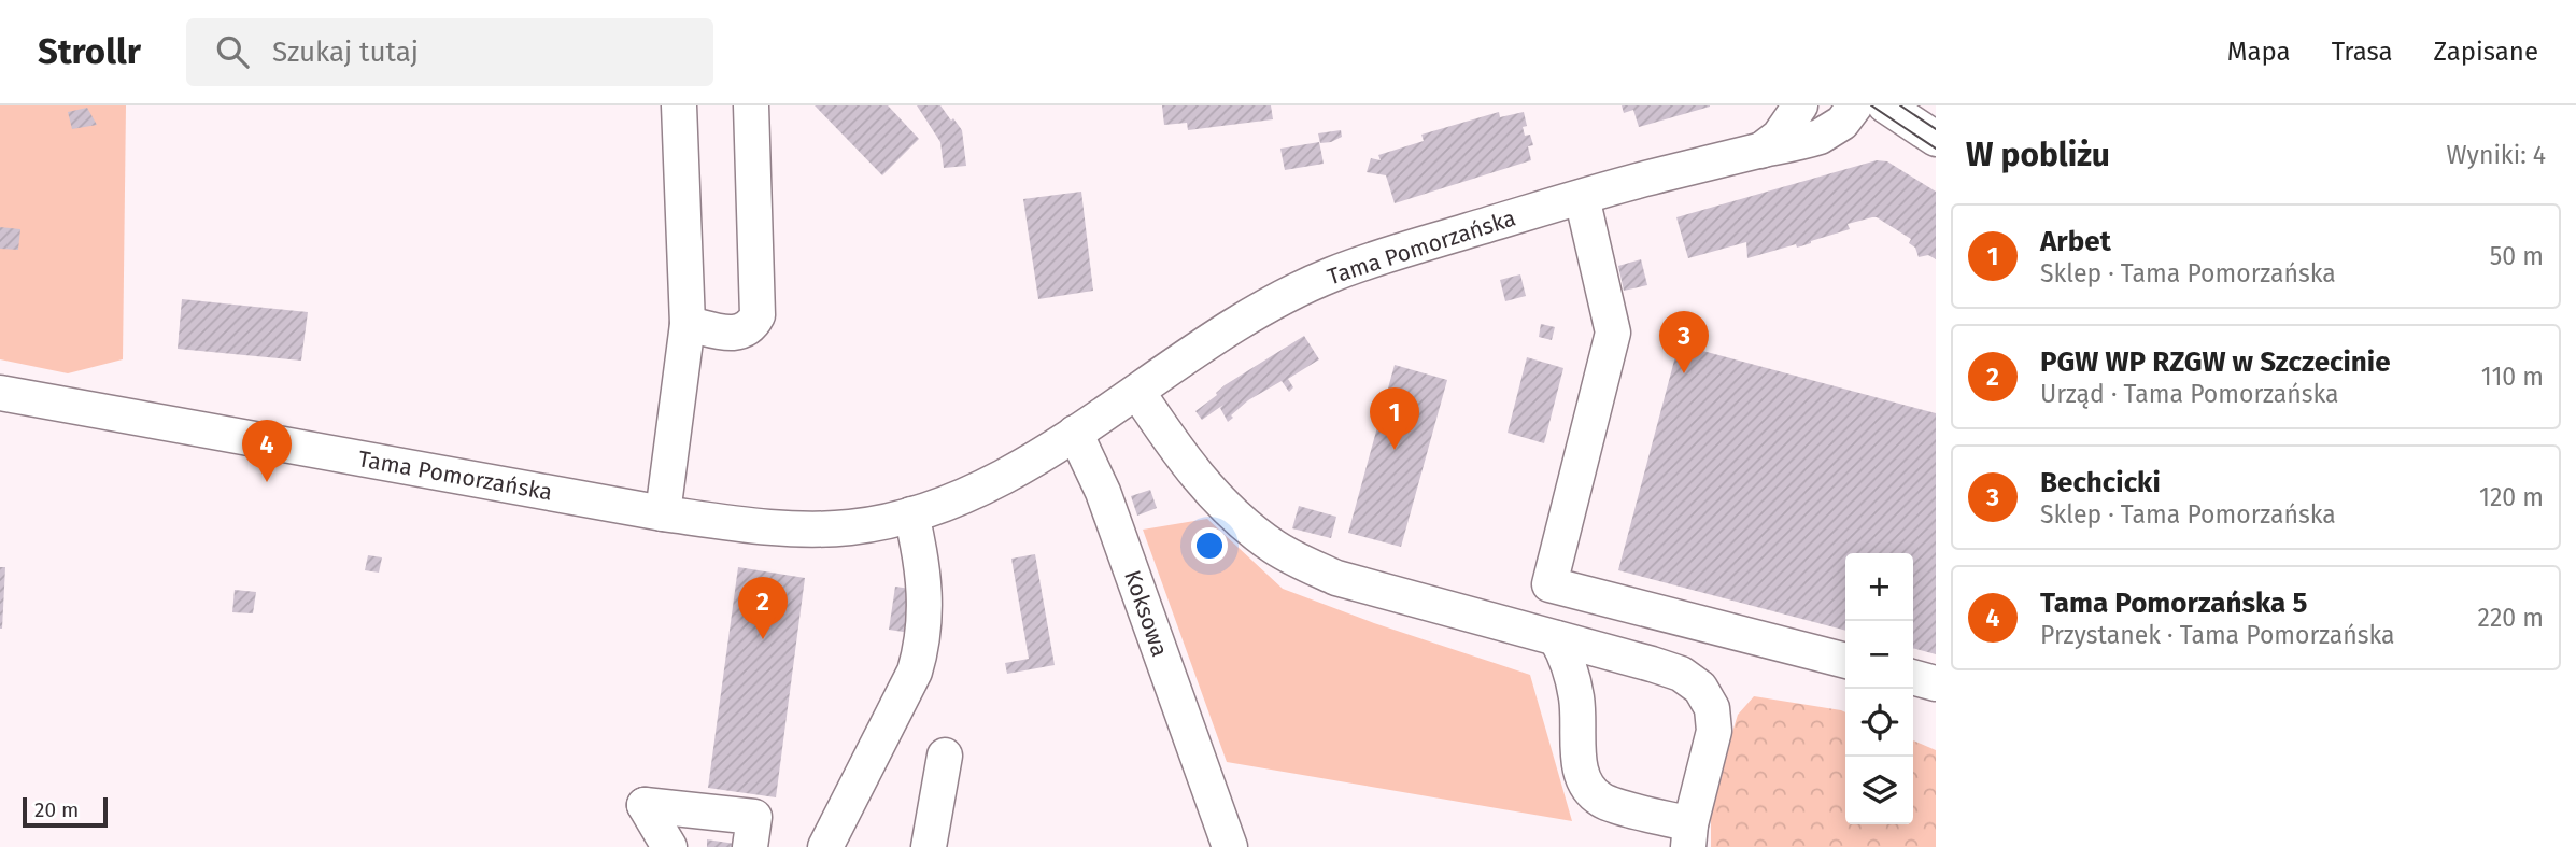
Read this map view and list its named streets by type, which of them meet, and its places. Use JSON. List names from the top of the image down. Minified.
{"streets":{"street":["Tama Pomorzańska","Koksowa"]},"crossings":[["Tama Pomorzańska","Koksowa"]],"scale_bar":"20 m","page":{"header":"Strollr","search":"Szukaj tutaj","nav":["Mapa","Trasa","Zapisane"],"heading":["W pobliżu","Wyniki: 4"],"list":[{"mark":"1","name":"Arbet","note":"Sklep · Tama Pomorzańska","value":"50 m"},{"mark":"2","name":"PGW WP RZGW w Szczecinie","note":"Urząd · Tama Pomorzańska","value":"110 m"},{"mark":"3","name":"Bechcicki","note":"Sklep · Tama Pomorzańska","value":"120 m"},{"mark":"4","name":"Tama Pomorzańska 5","note":"Przystanek · Tama Pomorzańska","value":"220 m"}],"pins":["3","1","4","2"],"map_buttons":["+","−"],"scale":"20 m"}}
